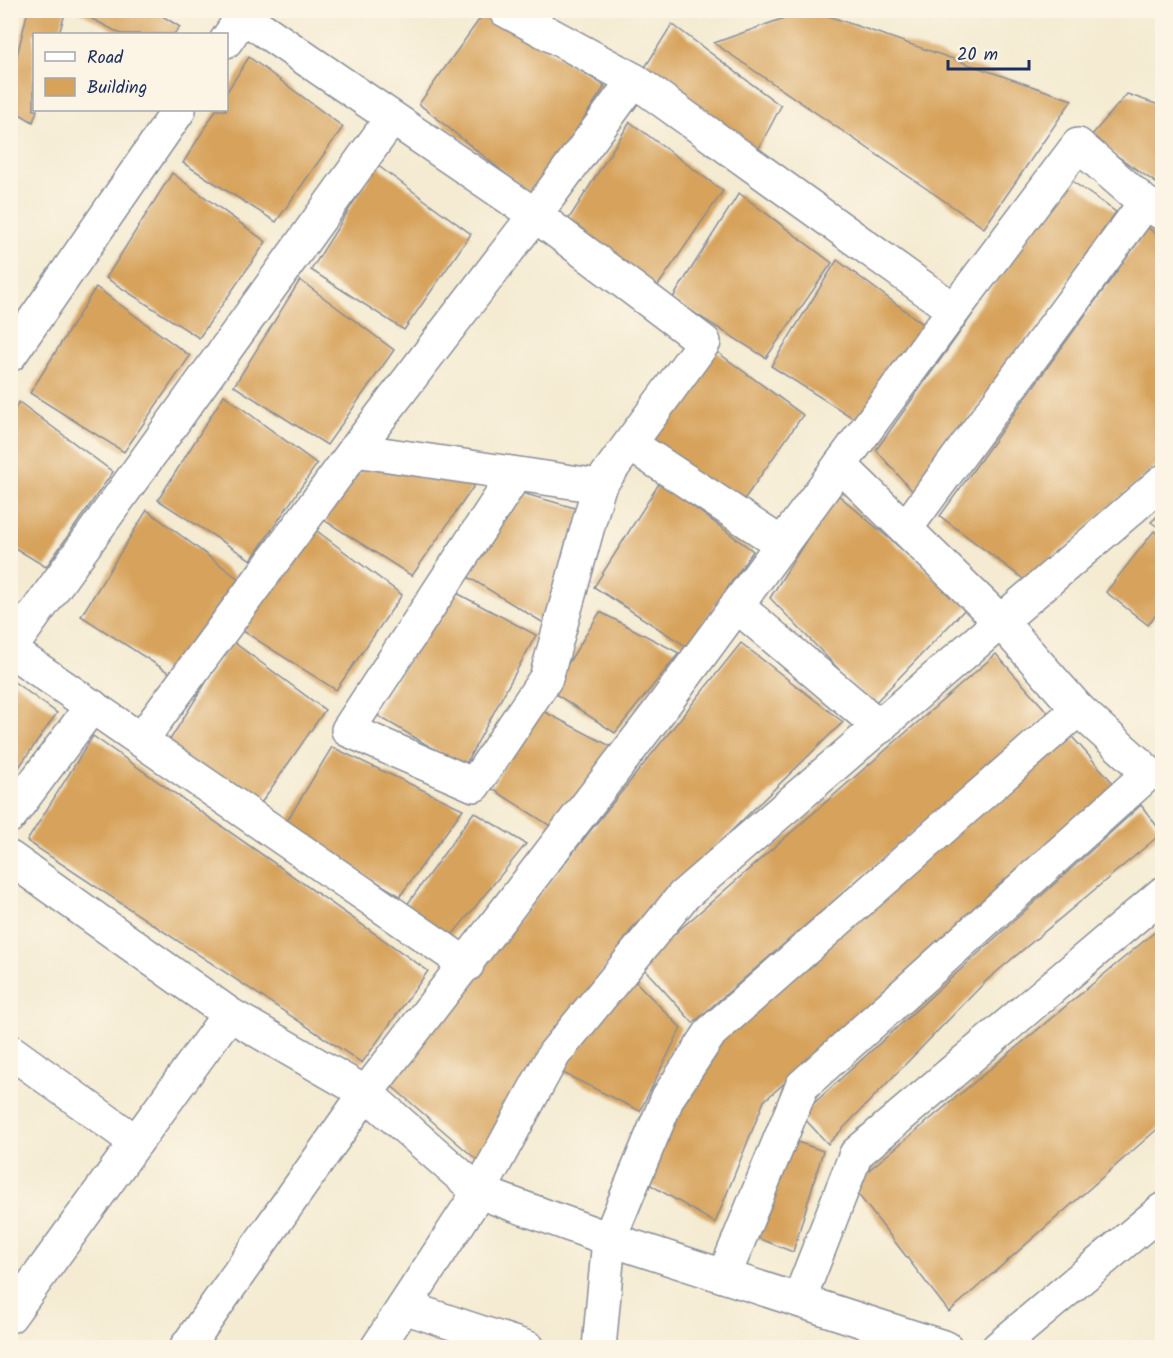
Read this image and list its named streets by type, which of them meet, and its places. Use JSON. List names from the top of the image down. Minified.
{"legend":["Road","Building"],"scale_bar":"20 m"}
